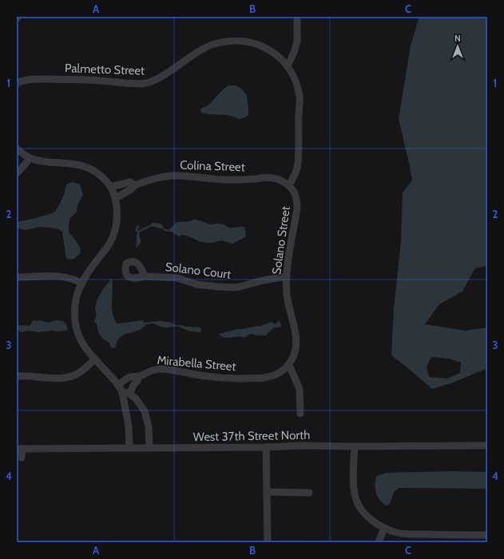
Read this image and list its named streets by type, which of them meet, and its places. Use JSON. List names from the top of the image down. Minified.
{"streets":{"street":["Palmetto Street","Colina Street","Solano Street","Solano Court","Mirabella Street","West 37th Street North"]},"crossings":[["Colina Street","Solano Street"],["Solano Street","Solano Court"],["Solano Street","Mirabella Street"]],"north":"top","grid":{"columns":["A","B","C"],"rows":["1","2","3","4"]}}
